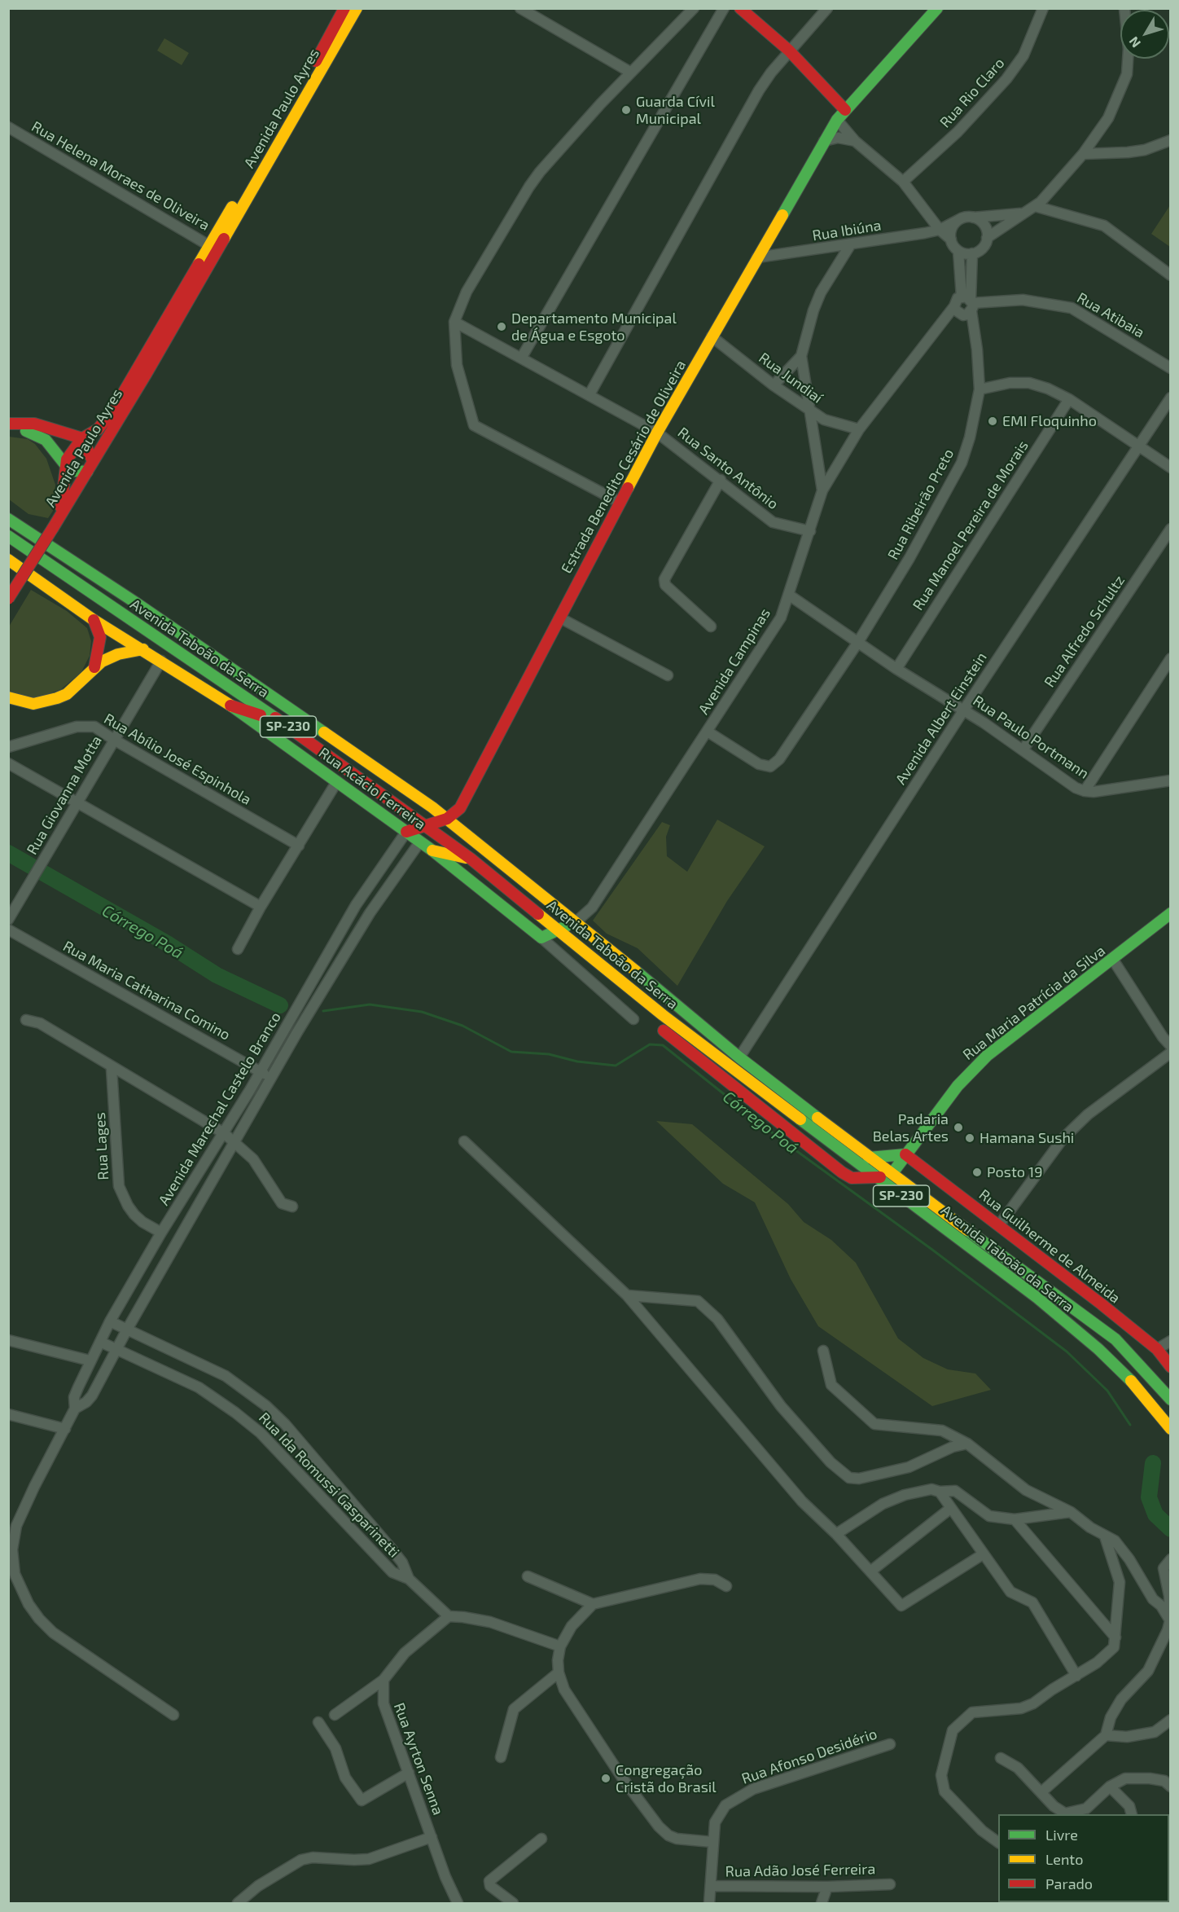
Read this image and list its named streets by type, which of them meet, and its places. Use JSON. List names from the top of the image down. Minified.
{"streets":{"main road":["Avenida Paulo Ayres","Estrada Benedito Cesário de Oliveira","Avenida Taboão da Serra","SP-230","Rua Acácio Ferreira","Rua Maria Patrícia da Silva","Rua Guilherme de Almeida"],"street":["Rua Rio Claro","Rua Helena Moraes de Oliveira","Rua Ibiúna","Rua Atibaia","Rua Jundiaí","Rua Santo Antônio","Rua Ribeirão Preto","Rua Manoel Pereira de Morais","Rua Alfredo Schultz","Avenida Campinas","Avenida Albert Einstein","Rua Paulo Portmann","Rua Abílio José Espinhola","Rua Giovanna Motta","Rua Maria Catharina Comino","Avenida Marechal Castelo Branco","Rua Lages","Rua Ida Romussi Gasparinetti","Rua Afonso Desidério","Rua Ayrton Senna","Rua Adão José Ferreira"]},"crossings":[["Avenida Paulo Ayres","Rua Helena Moraes de Oliveira"],["Rua Ibiúna","Estrada Benedito Cesário de Oliveira"],["Rua Atibaia","Rua Ribeirão Preto"],["Rua Atibaia","Avenida Campinas"],["Rua Jundiaí","Estrada Benedito Cesário de Oliveira"],["Rua Jundiaí","Avenida Campinas"],["Estrada Benedito Cesário de Oliveira","Rua Santo Antônio"],["Estrada Benedito Cesário de Oliveira","Avenida Taboão da Serra"],["Estrada Benedito Cesário de Oliveira","Rua Acácio Ferreira"],["Estrada Benedito Cesário de Oliveira","Avenida Marechal Castelo Branco"],["Rua Santo Antônio","Avenida Campinas"],["Rua Ribeirão Preto","Avenida Campinas"],["Rua Ribeirão Preto","Rua Paulo Portmann"],["Rua Manoel Pereira de Morais","Rua Paulo Portmann"],["Rua Alfredo Schultz","Rua Paulo Portmann"],["Avenida Taboão da Serra","Avenida Campinas"],["Avenida Taboão da Serra","Avenida Albert Einstein"],["Avenida Taboão da Serra","Rua Maria Patrícia da Silva"],["Avenida Campinas","Rua Paulo Portmann"],["Avenida Albert Einstein","Rua Paulo Portmann"],["Rua Abílio José Espinhola","Rua Giovanna Motta"],["Rua Acácio Ferreira","Rua Giovanna Motta"],["Rua Acácio Ferreira","Avenida Marechal Castelo Branco"],["Rua Maria Catharina Comino","Avenida Marechal Castelo Branco"],["Rua Maria Patrícia da Silva","Rua Guilherme de Almeida"],["Avenida Marechal Castelo Branco","Rua Lages"],["Avenida Marechal Castelo Branco","Rua Ida Romussi Gasparinetti"],["Rua Afonso Desidério","Rua Adão José Ferreira"]],"water":["Córrego Poá"],"places":["Guarda Cívil Municipal","Departamento Municipal de Água e Esgoto","EMI Floquinho","Padaria Belas Artes","Hamana Sushi","Posto 19","Congregação Cristã do Brasil"],"legend":["Livre","Lento","Parado"],"north":"bottom left"}
